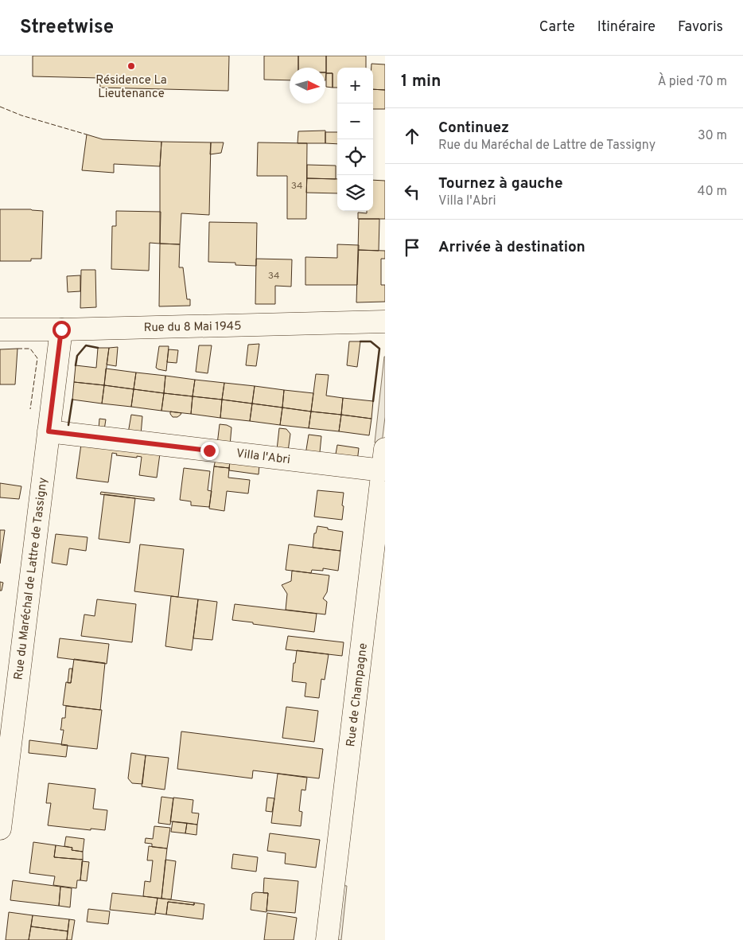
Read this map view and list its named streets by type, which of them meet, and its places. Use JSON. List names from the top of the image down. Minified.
{"streets":{"street":["Rue du 8 Mai 1945","Villa l'Abri","Rue du Maréchal de Lattre de Tassigny","Rue de Champagne"]},"crossings":[["Rue du 8 Mai 1945","Rue du Maréchal de Lattre de Tassigny"],["Villa l'Abri","Rue du Maréchal de Lattre de Tassigny"],["Villa l'Abri","Rue de Champagne"]],"places":["Résidence La Lieutenance"],"house_numbers":["34","34"],"north":"right","page":{"header":"Streetwise","nav":["Carte","Itinéraire","Favoris"],"heading":["1 min","À pied · 70 m"],"map_buttons":["+","−"],"list":[["Continuez","Rue du Maréchal de Lattre de Tassigny","30 m"],["Tournez à gauche","Villa l'Abri","40 m"],"Arrivée à destination"]}}
